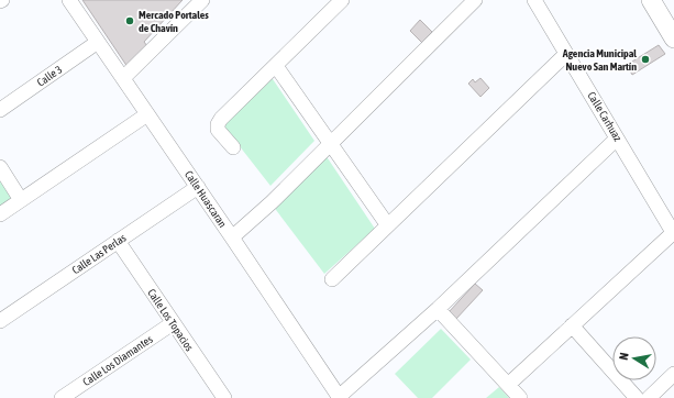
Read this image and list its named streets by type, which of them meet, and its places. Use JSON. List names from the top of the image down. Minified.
{"streets":{"street":["Calle 3","Calle Carhuaz","Calle Huascaran","Calle Las Perlas","Calle Los Topacios","Calle Los Diamantes"]},"crossings":[["Calle 3","Calle Huascaran"],["Calle Huascaran","Calle Las Perlas"],["Calle Las Perlas","Calle Los Topacios"],["Calle Los Topacios","Calle Los Diamantes"]],"places":["Mercado Portales de Chavín","Agencia Municipal Nuevo San Martín"],"north":"left"}
